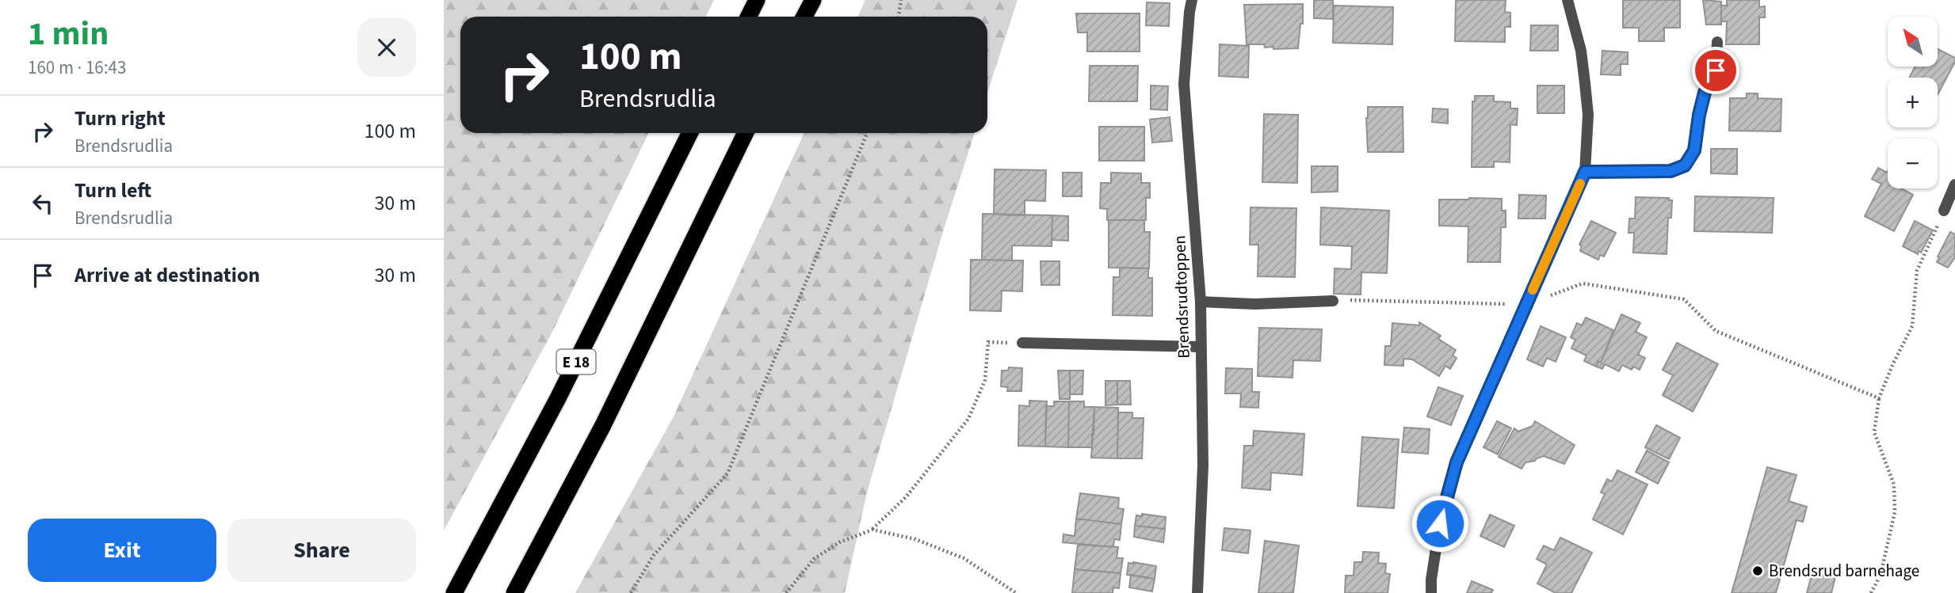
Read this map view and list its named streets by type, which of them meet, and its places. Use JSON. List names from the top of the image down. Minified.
{"streets":{"highway":["E 18"],"street":["Brendsrudtoppen"]},"places":["Brendsrud barnehage"],"north":"top left","page":{"heading":["1 min","160 m · 16:43"],"map_buttons":["+","−"],"turn":["100 m","Brendsrudlia"],"list":[{"name":"Turn right","note":"Brendsrudlia","value":"100 m"},{"name":"Turn left","note":"Brendsrudlia","value":"30 m"},{"name":"Arrive at destination","value":"30 m"}],"buttons":["Exit","Share"]}}
